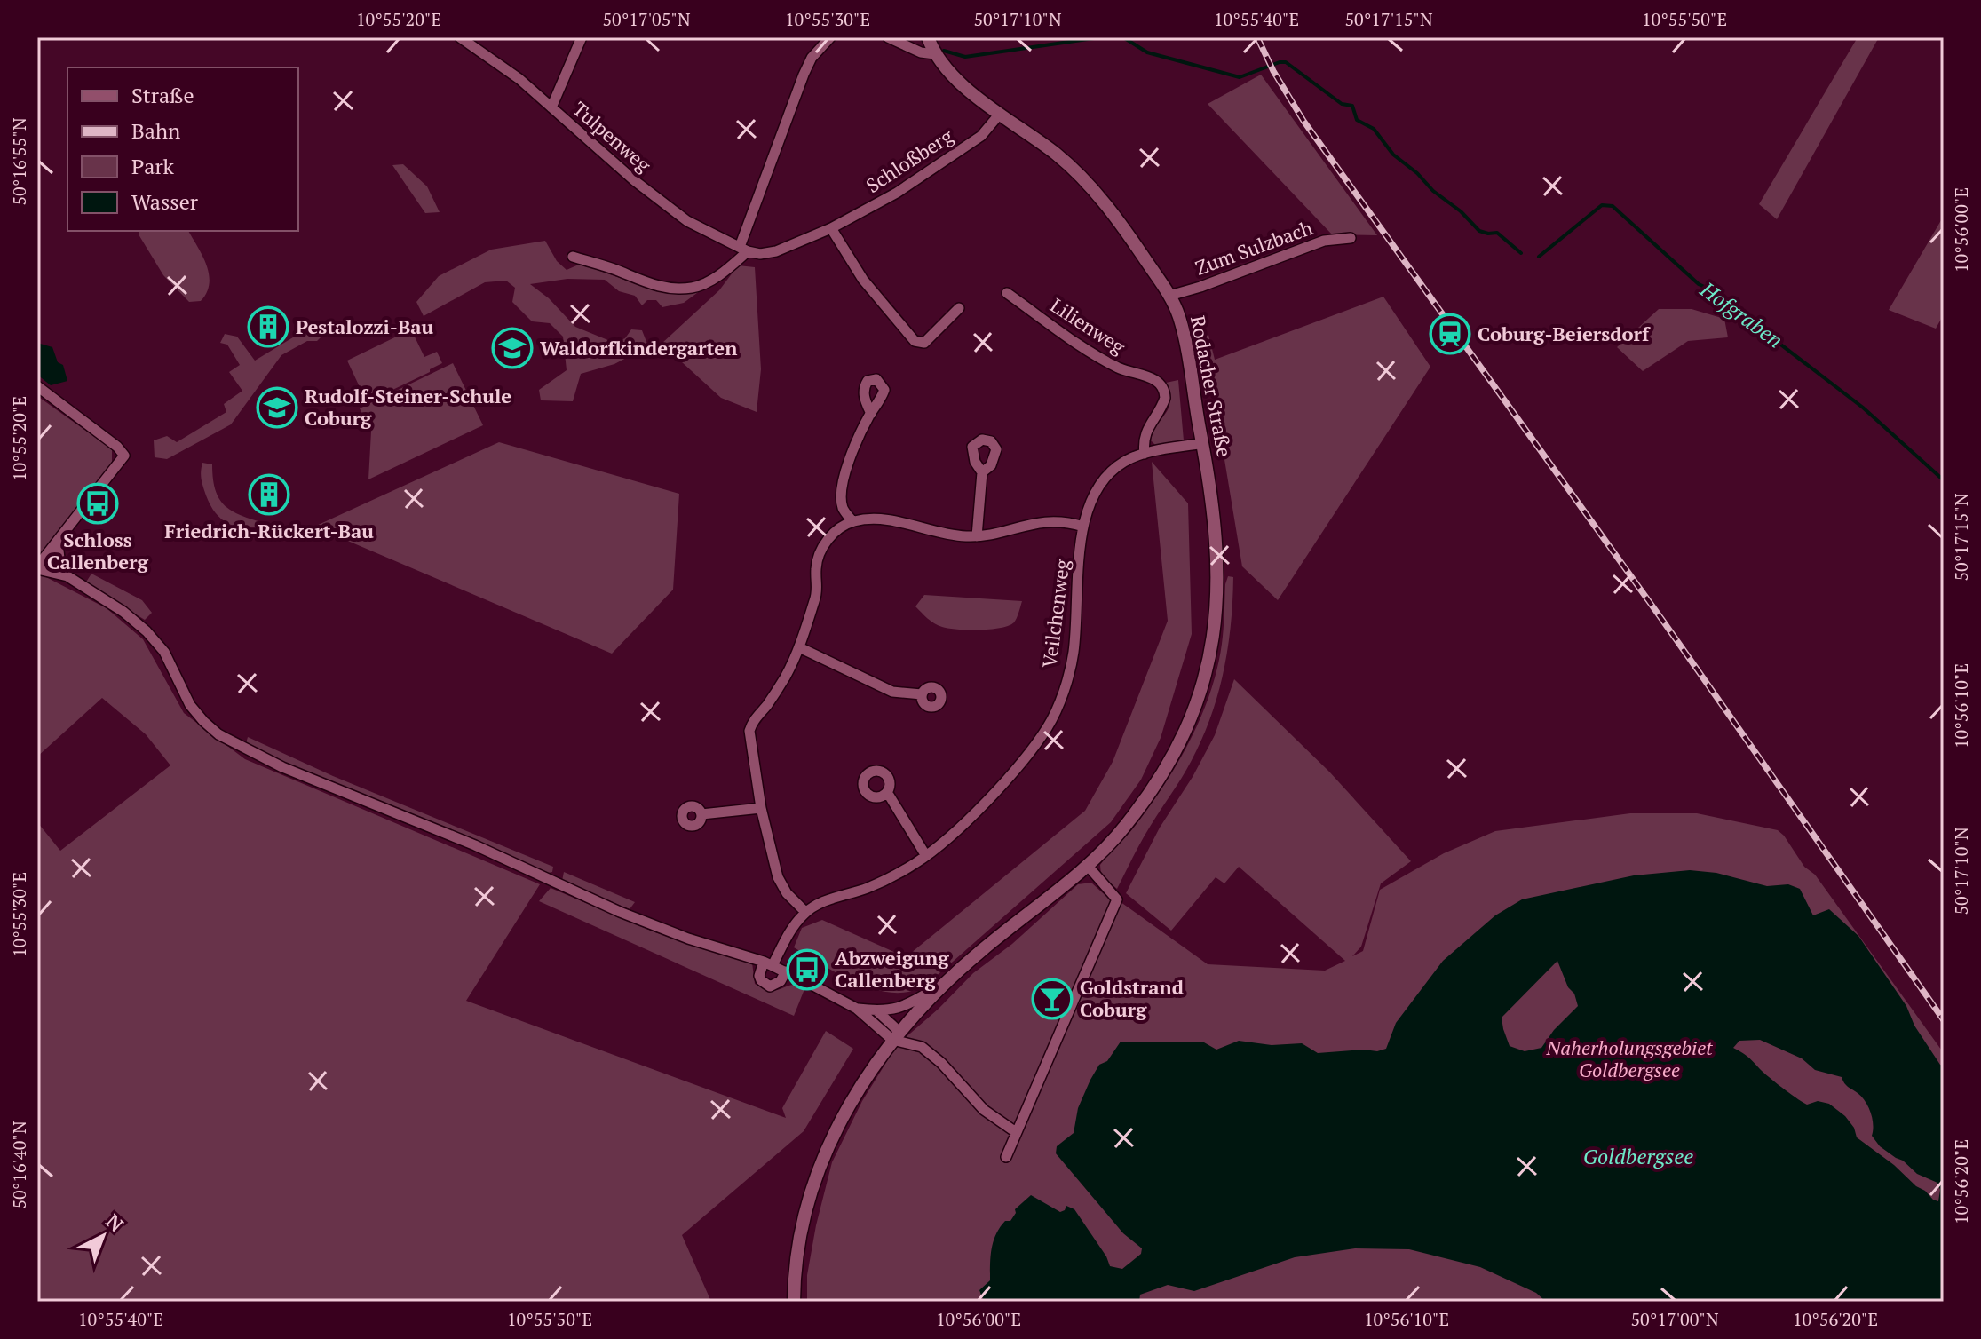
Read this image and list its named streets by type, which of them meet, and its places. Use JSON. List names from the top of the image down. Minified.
{"streets":{"street":["Tulpenweg","Schloßberg","Zum Sulzbach","Lilienweg","Rodacher Straße","Veilchenweg"]},"crossings":[["Tulpenweg","Schloßberg"],["Schloßberg","Rodacher Straße"],["Zum Sulzbach","Rodacher Straße"],["Lilienweg","Veilchenweg"],["Rodacher Straße","Veilchenweg"]],"water":["Hofgraben","Goldbergsee"],"parks":["Naherholungsgebiet Goldbergsee"],"places":{"building":["Pestalozzi-Bau","Friedrich-Rückert-Bau"],"station":["Coburg-Beiersdorf"],"school or university":["Waldorfkindergarten","Rudolf-Steiner-Schule Coburg"],"bus stop":["Schloss Callenberg","Abzweigung Callenberg"],"bar":["Goldstrand Coburg"]},"legend":["Straße","Bahn","Park","Wasser"],"north":"top right","coordinates":["10°55'20\"E","50°17'05\"N","10°55'30\"E","50°17'10\"N","10°55'40\"E","50°17'15\"N","10°55'50\"E","50°16'55\"N","10°56'00\"E","10°56'10\"E","50°16'40\"N","10°56'20\"E","50°17'00\"N"]}
